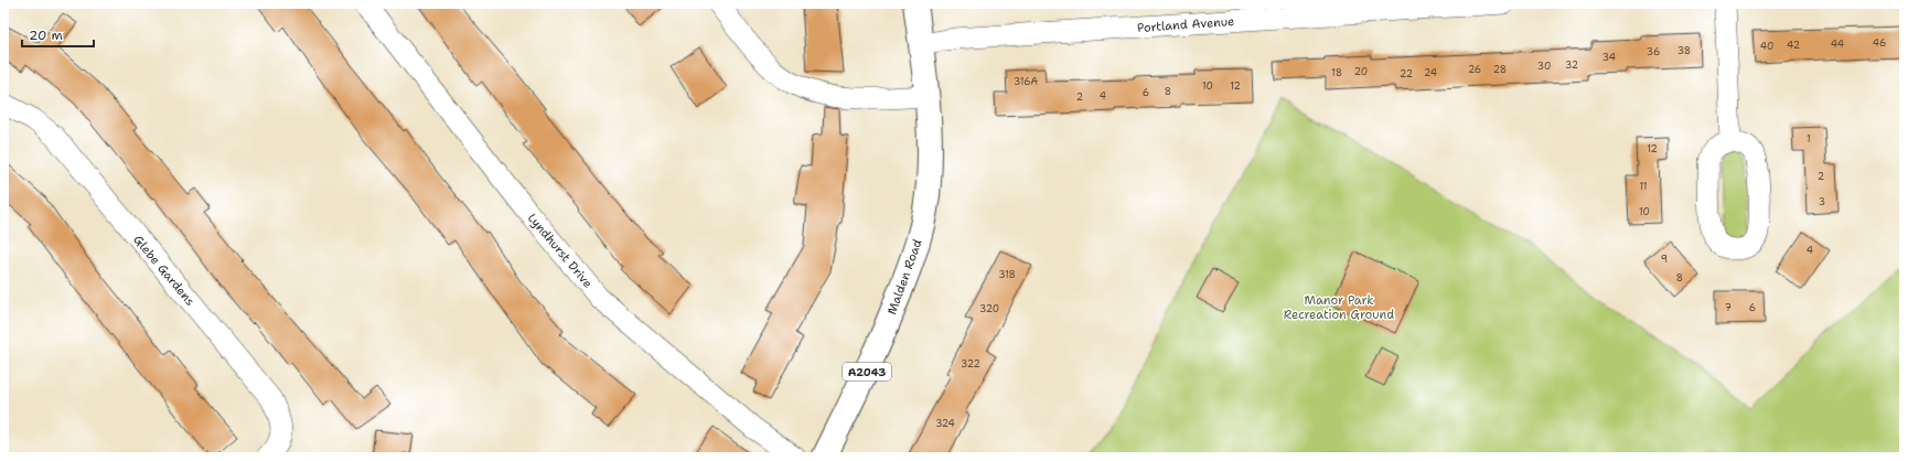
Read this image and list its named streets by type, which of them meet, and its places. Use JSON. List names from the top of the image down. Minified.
{"streets":{"main road":["Malden Road","A2043"],"street":["Portland Avenue","Lyndhurst Drive","Glebe Gardens"]},"crossings":[["Portland Avenue","Malden Road"]],"parks":["Manor Park Recreation Ground"],"house_numbers":["46","44","42","40","38","36","34","32","30","26","28","20","18","24","22","316A","10","12","8","6","4","2","1","12","2","11","3","10","4","9","318","8","7","6","320","322","324"],"scale_bar":"20 m"}
